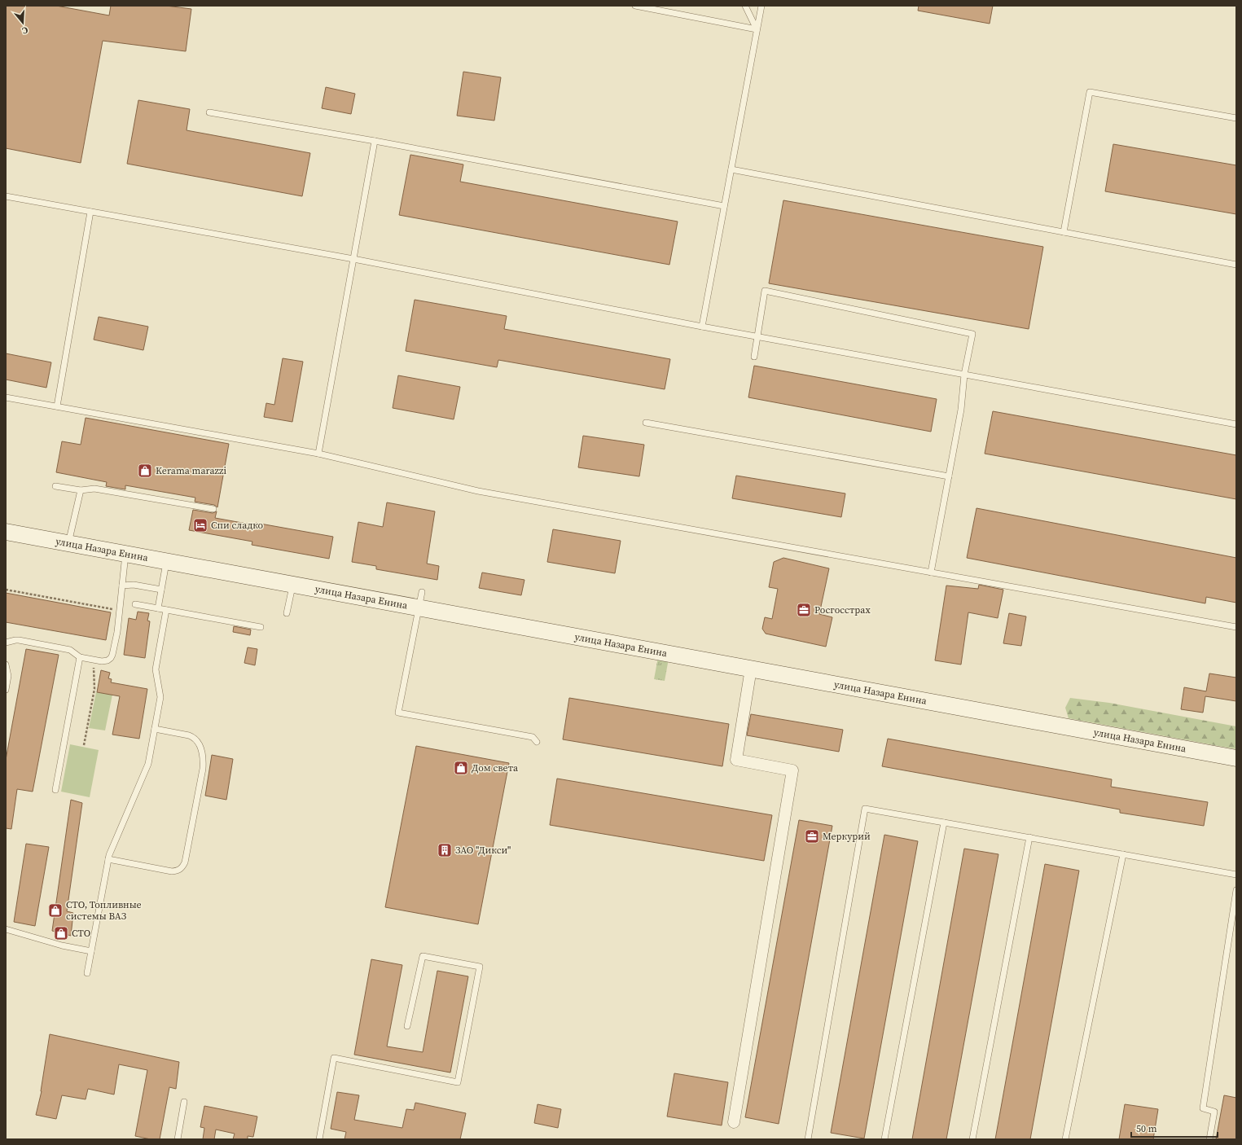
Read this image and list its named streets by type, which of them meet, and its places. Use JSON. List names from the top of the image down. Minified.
{"streets":{"main road":["улица Назара Енина"]},"places":{"shop":["Kerama marazzi","Дом света","СТО, Топливные системы ВАЗ","СТО"],"hotel":["Спи сладко"],"office":["Росгосстрах","Меркурий"],"building":["ЗАО \"Дикси\""]},"scale_bar":"50 m","north":"bottom"}
